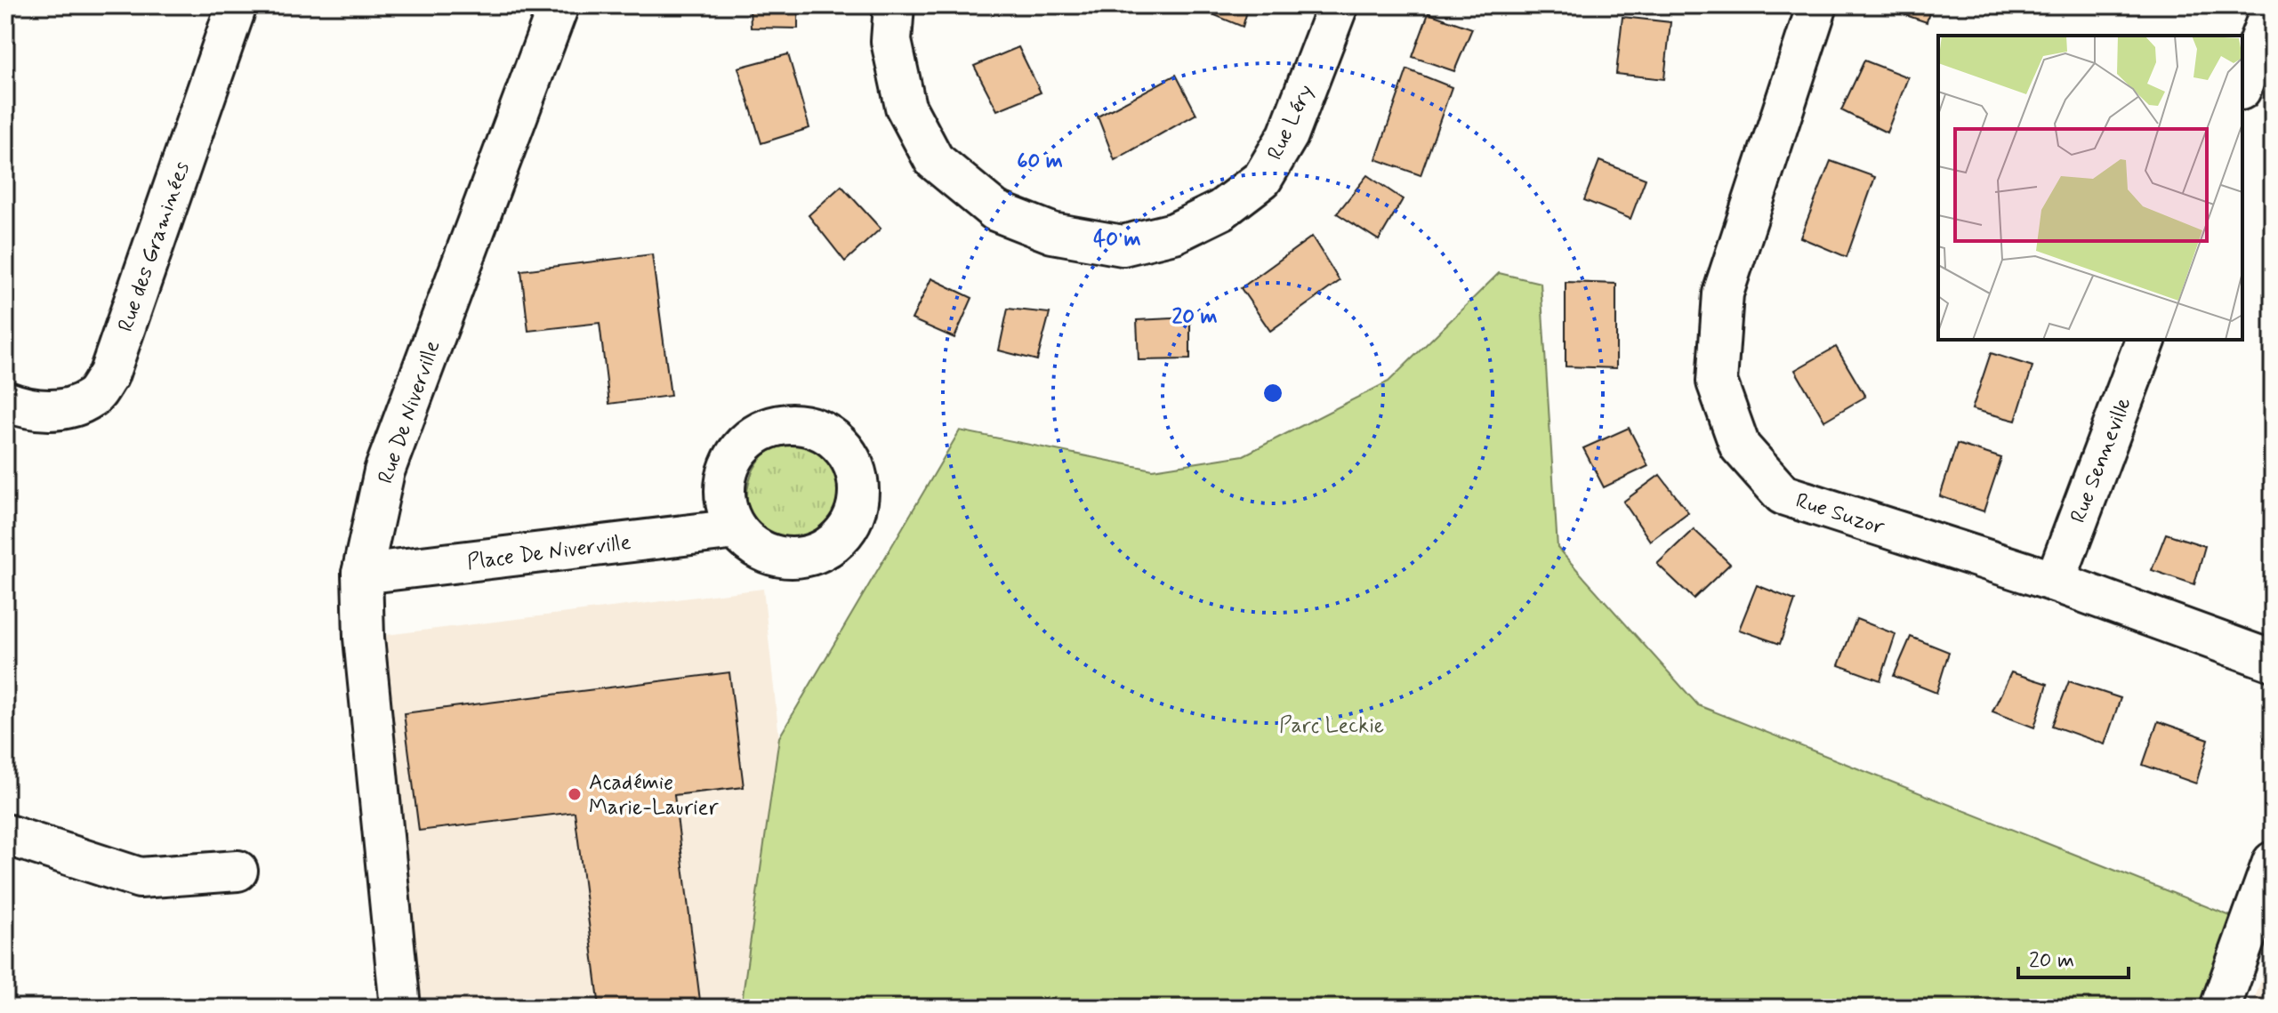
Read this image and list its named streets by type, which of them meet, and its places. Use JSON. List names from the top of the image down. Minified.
{"streets":{"street":["Rue Léry","Rue des Graminées","Rue De Niverville","Rue Senneville","Rue Suzor","Place De Niverville"]},"crossings":[["Rue De Niverville","Place De Niverville"],["Rue Senneville","Rue Suzor"]],"parks":["Parc Leckie"],"places":["Académie Marie-Laurier"],"scale_bar":"20 m","rings":["60 m","40 m","20 m"]}
